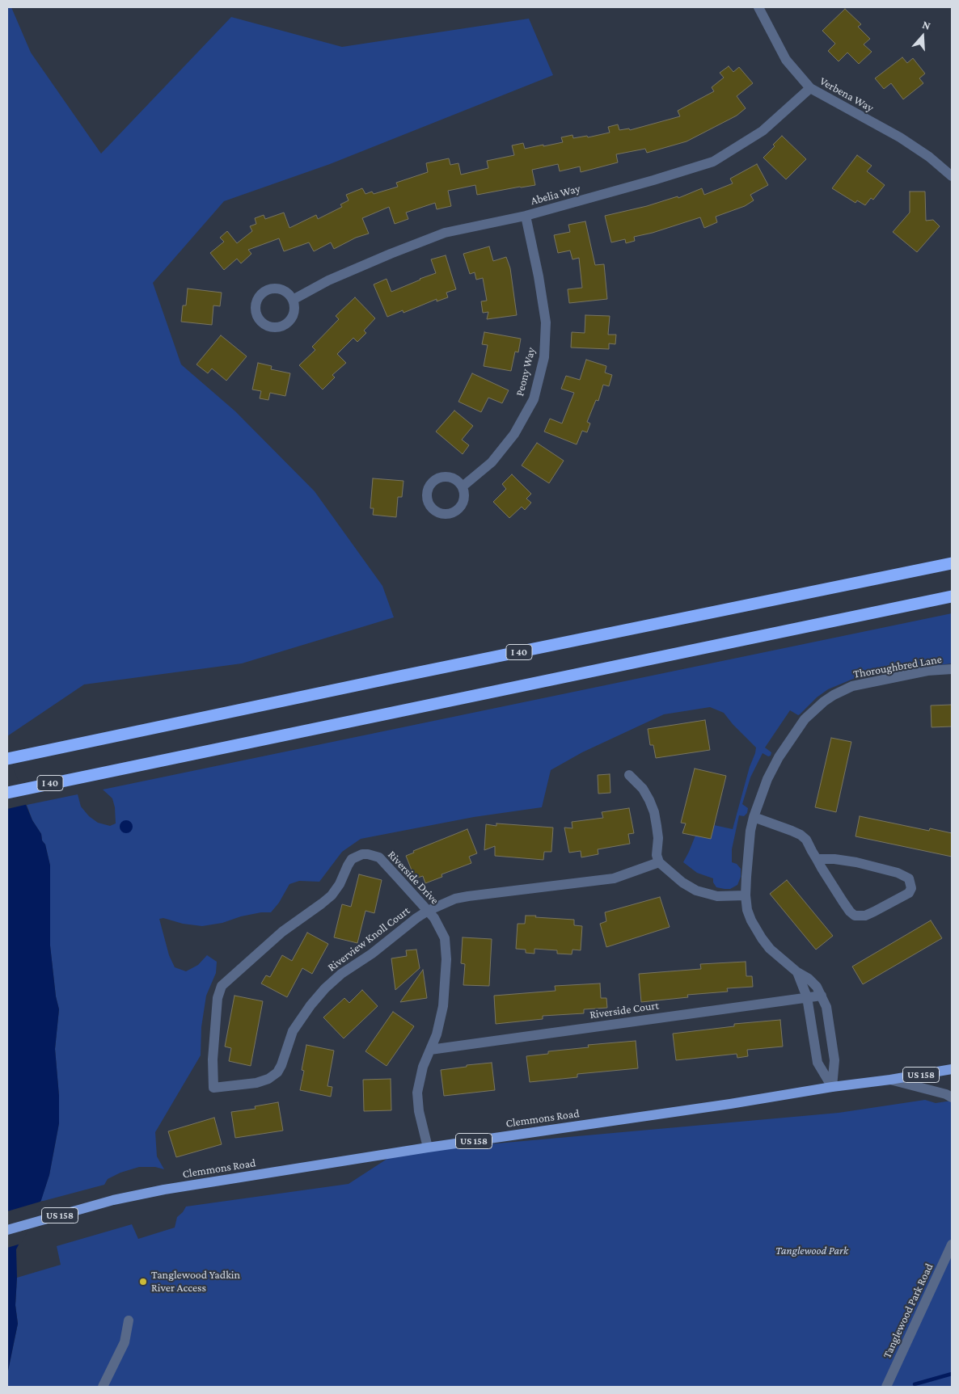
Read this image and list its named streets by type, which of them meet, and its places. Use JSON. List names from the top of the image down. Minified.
{"streets":{"highway":["I 40"],"main road":["US 158","Clemmons Road"],"street":["Verbena Way","Abelia Way","Peony Way","Thoroughbred Lane","Riverside Drive","Riverview Knoll Court","Riverside Court","Tanglewood Park Road"]},"crossings":[["Verbena Way","Abelia Way"],["Abelia Way","Peony Way"],["Thoroughbred Lane","Riverside Court"],["Thoroughbred Lane","Clemmons Road"],["Riverside Drive","Riverview Knoll Court"],["Riverside Drive","Riverside Court"],["Riverside Drive","Clemmons Road"]],"parks":["Tanglewood Park"],"places":["Tanglewood Yadkin River Access"],"north":"top"}
